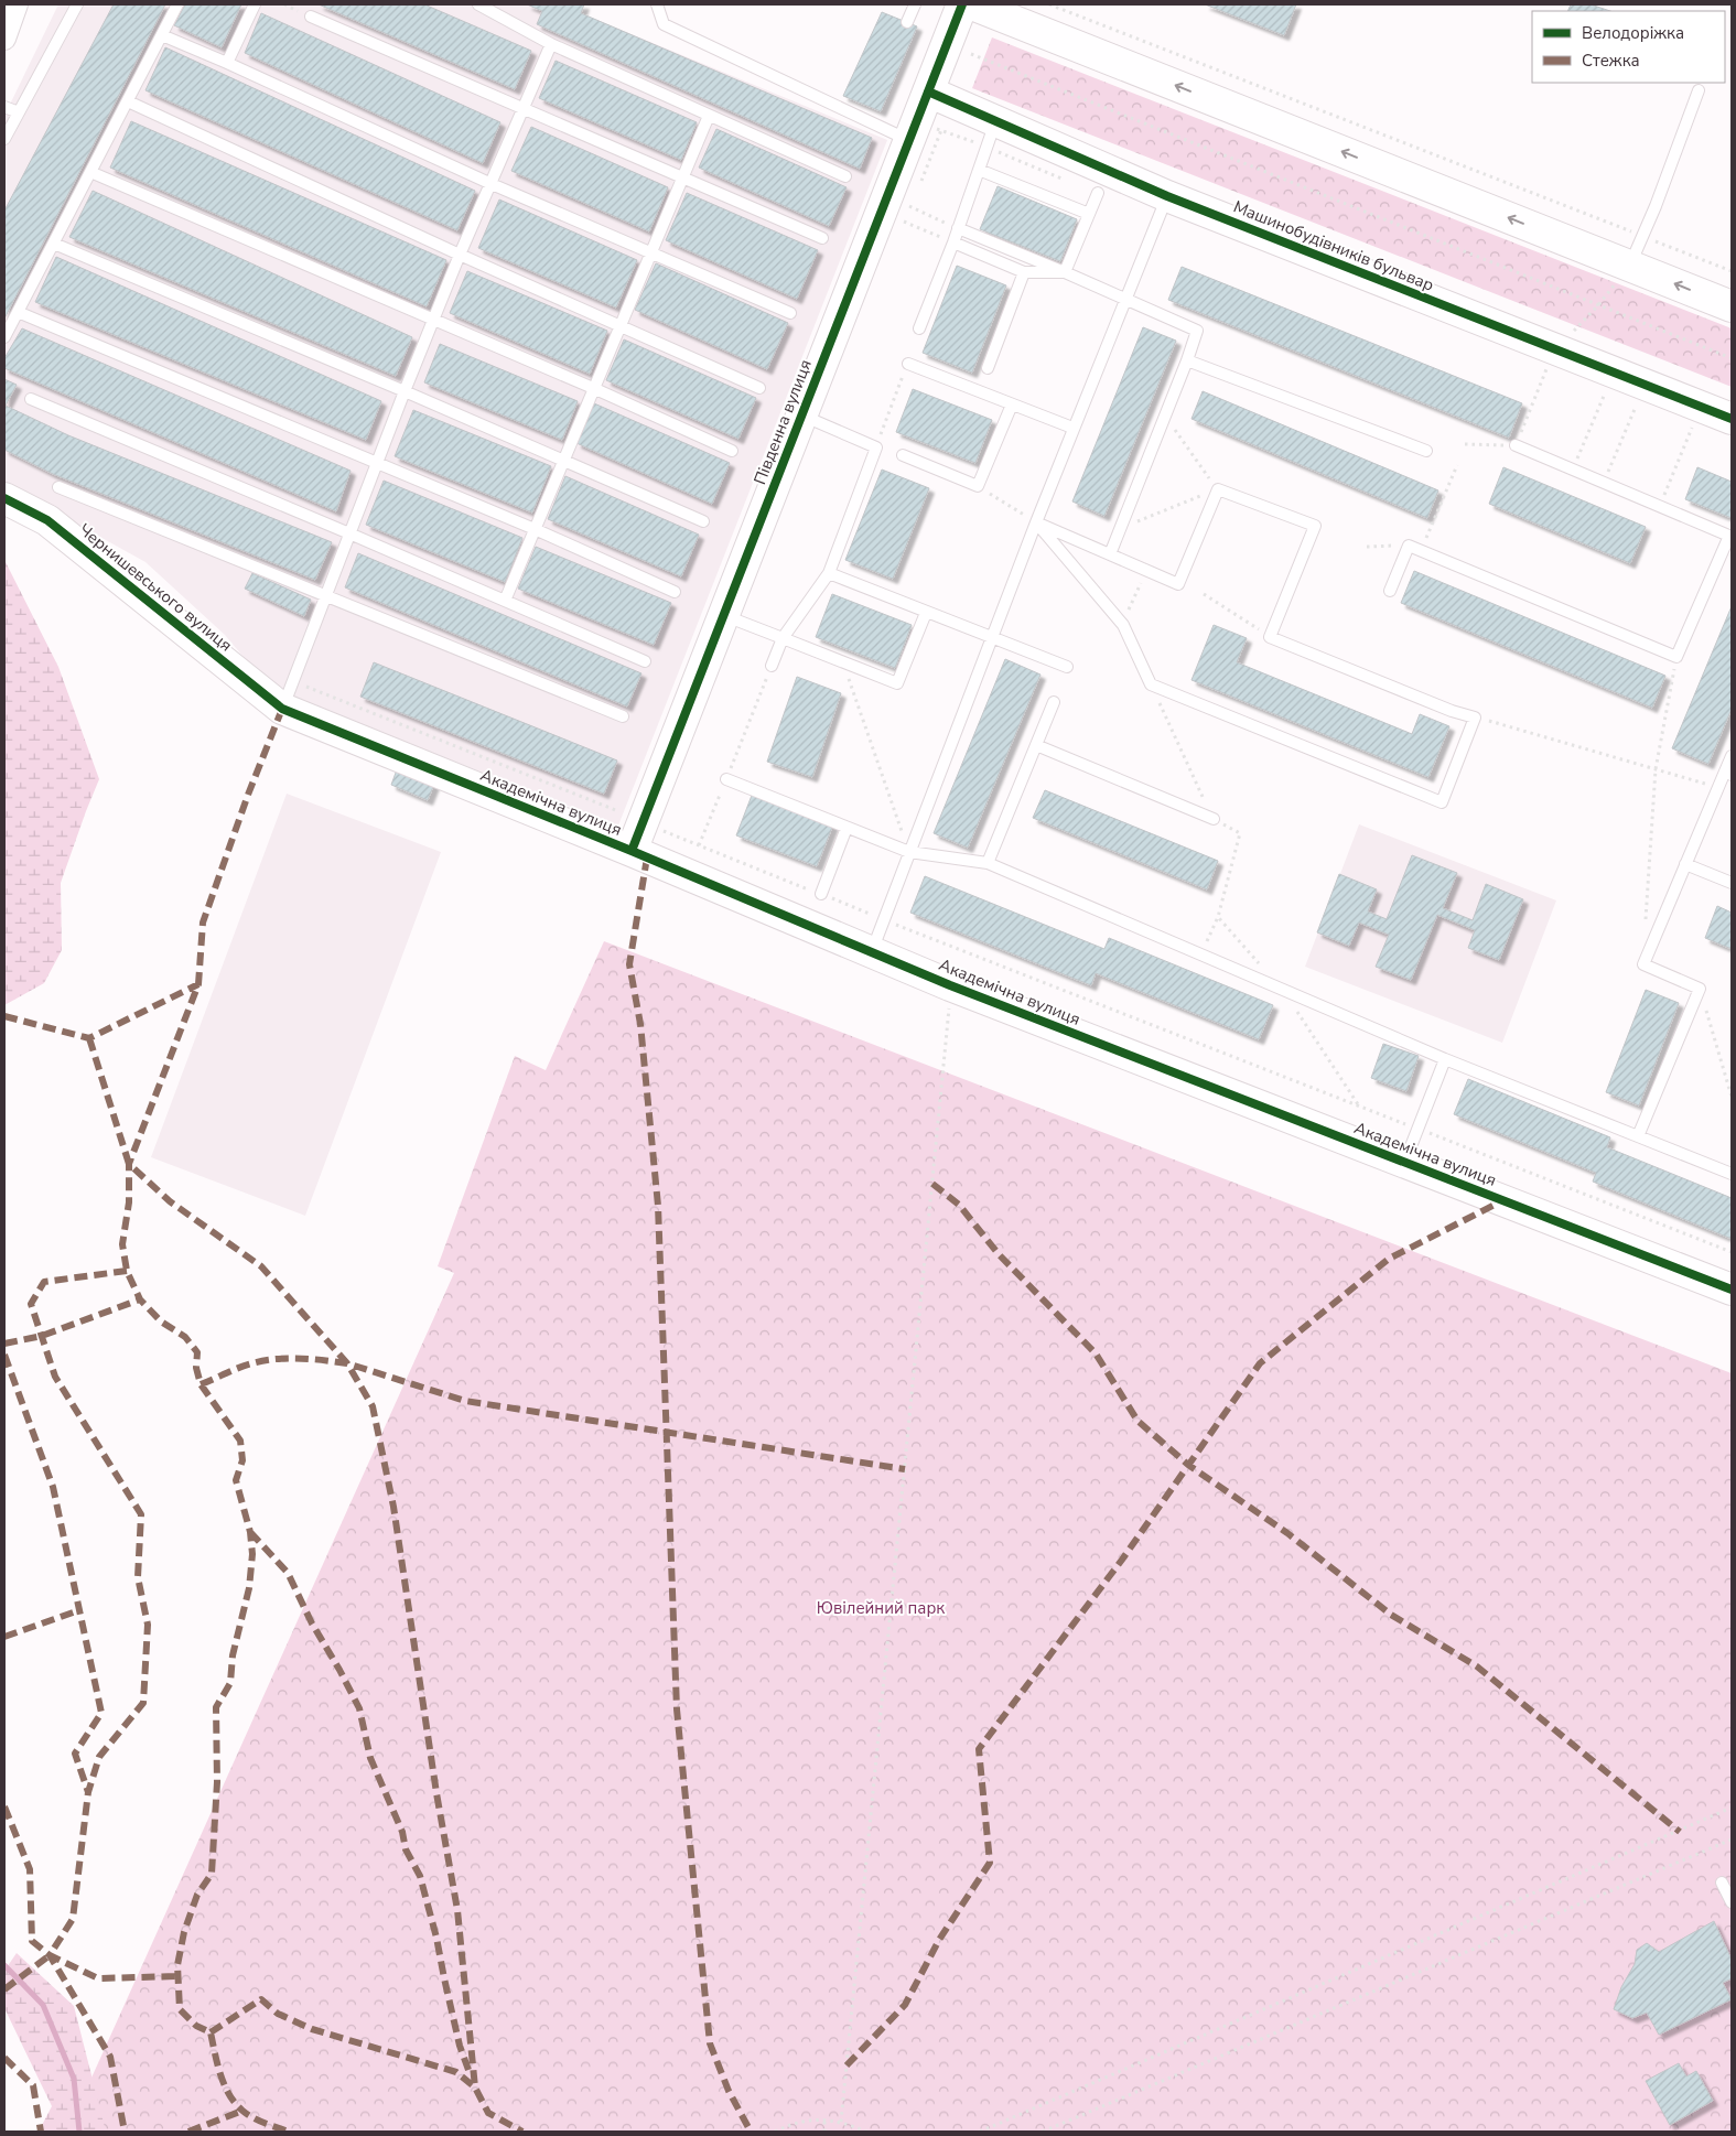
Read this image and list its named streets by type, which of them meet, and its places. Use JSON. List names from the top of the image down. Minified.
{"streets":{"street":["Машинобудівників бульвар","Південна вулиця","Чернишевського вулиця","Академічна вулиця"]},"crossings":[["Машинобудівників бульвар","Південна вулиця"],["Південна вулиця","Академічна вулиця"],["Чернишевського вулиця","Академічна вулиця"]],"parks":["Ювілейний парк"],"legend":["Велодоріжка","Стежка"]}
